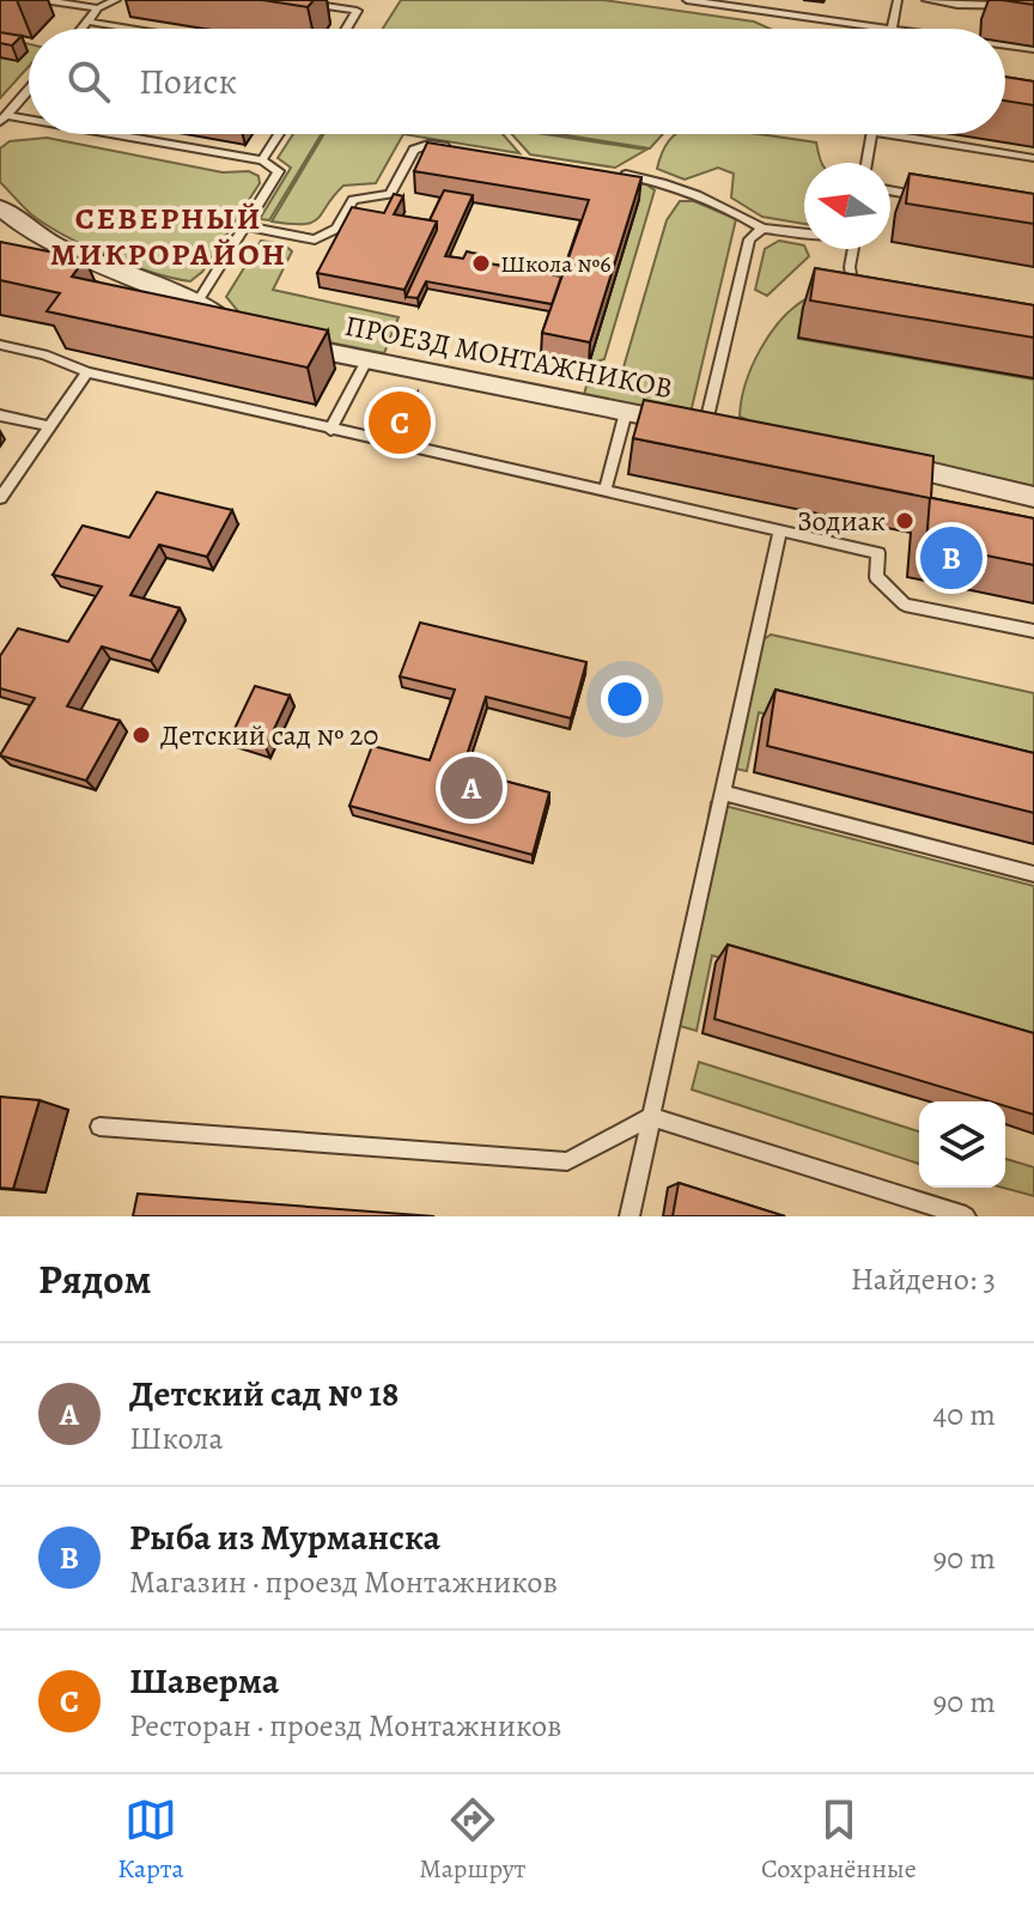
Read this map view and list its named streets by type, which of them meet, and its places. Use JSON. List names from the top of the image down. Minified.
{"streets":{"street":["ПРОЕЗД МОНТАЖНИКОВ"]},"districts":["СЕВЕРНЫЙ МИКРОРАЙОН"],"places":["Школа №6","Зодиак","Детский сад № 20"],"north":"left","page":{"search":"Поиск","pins":["C","B","A"],"heading":["Рядом","Найдено: 3"],"list":[{"mark":"A","name":"Детский сад № 18","note":"Школа","value":"40 m"},{"mark":"B","name":"Рыба из Мурманска","note":"Магазин · проезд Монтажников","value":"90 m"},{"mark":"C","name":"Шаверма","note":"Ресторан · проезд Монтажников","value":"90 m"}],"nav":["Карта","Маршрут","Сохранённые"]}}
